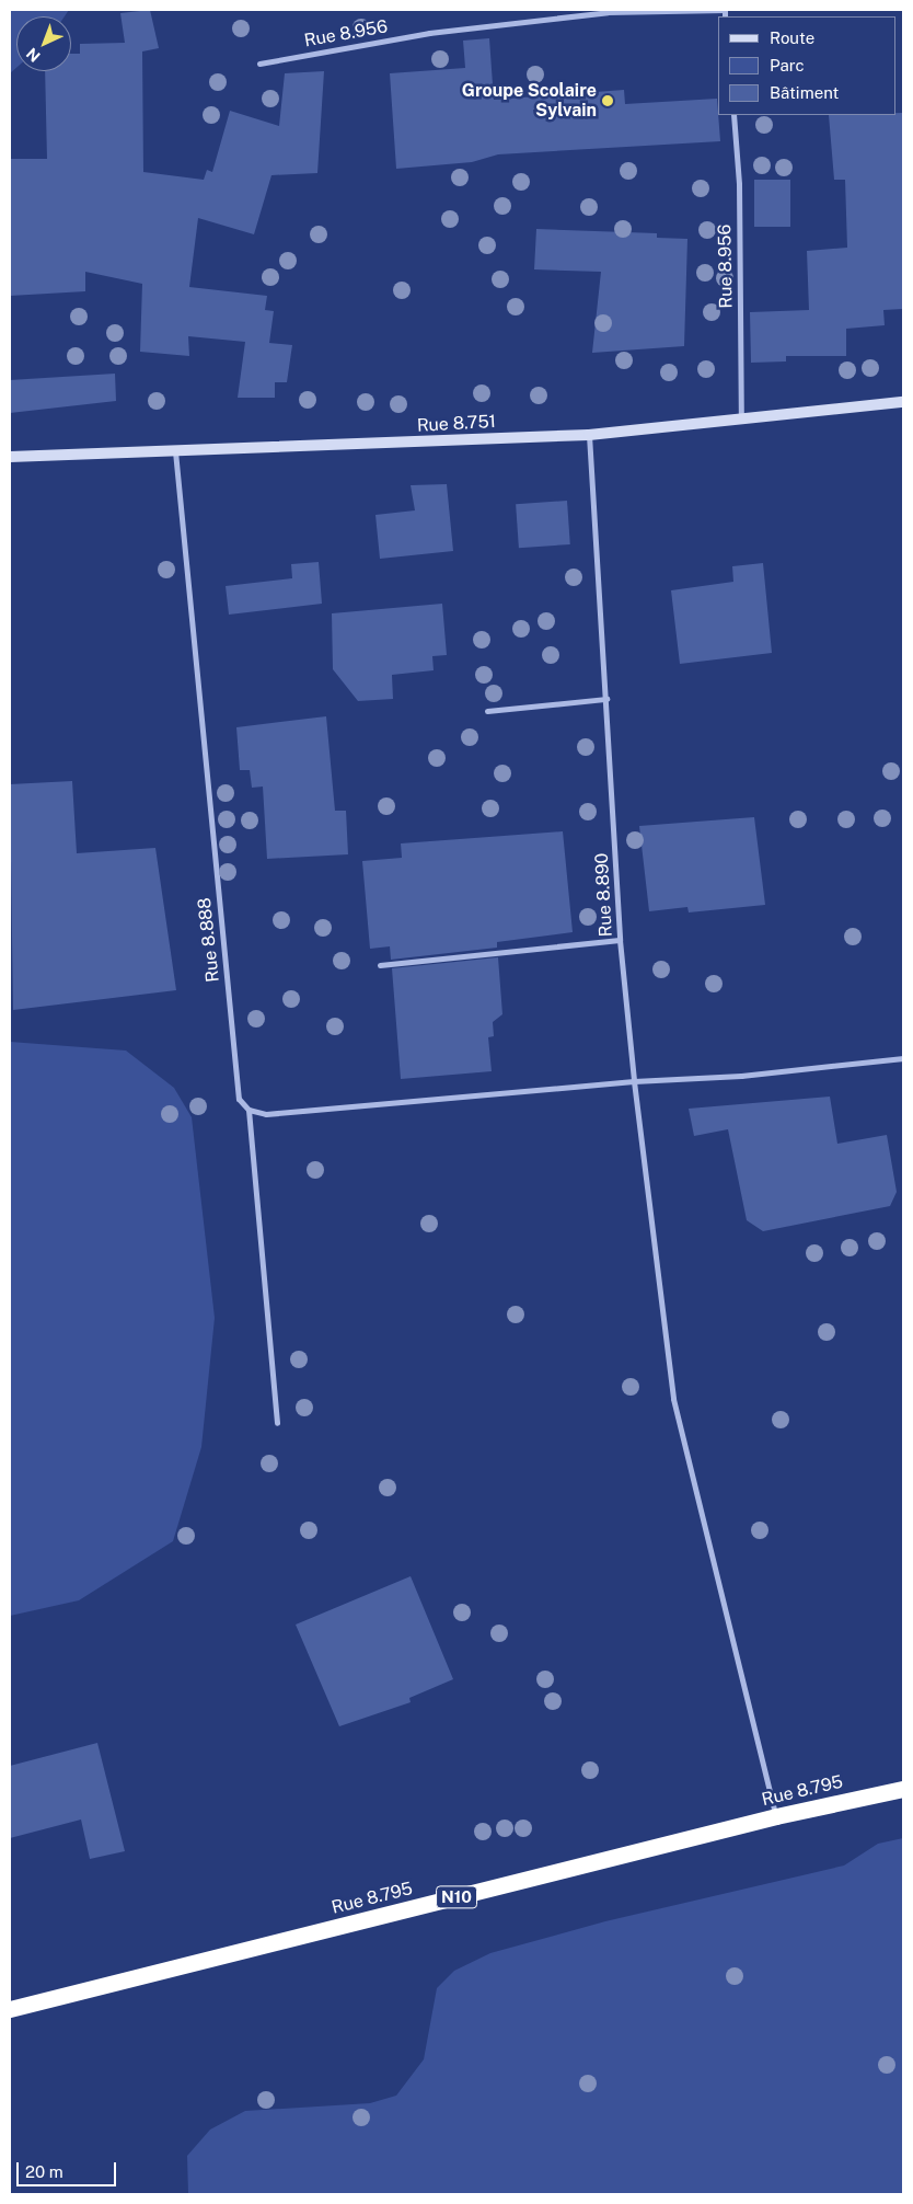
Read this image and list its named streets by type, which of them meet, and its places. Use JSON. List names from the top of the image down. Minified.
{"streets":{"highway":["Rue 8.795","N10"],"main road":["Rue 8.751"],"street":["Rue 8.956","Rue 8.890","Rue 8.888"]},"crossings":[["Rue 8.956","Rue 8.751"],["Rue 8.751","Rue 8.890"],["Rue 8.751","Rue 8.888"],["Rue 8.890","Rue 8.795"]],"places":["Groupe Scolaire Sylvain"],"legend":["Route","Parc","Bâtiment"],"scale_bar":"20 m","north":"bottom left"}
